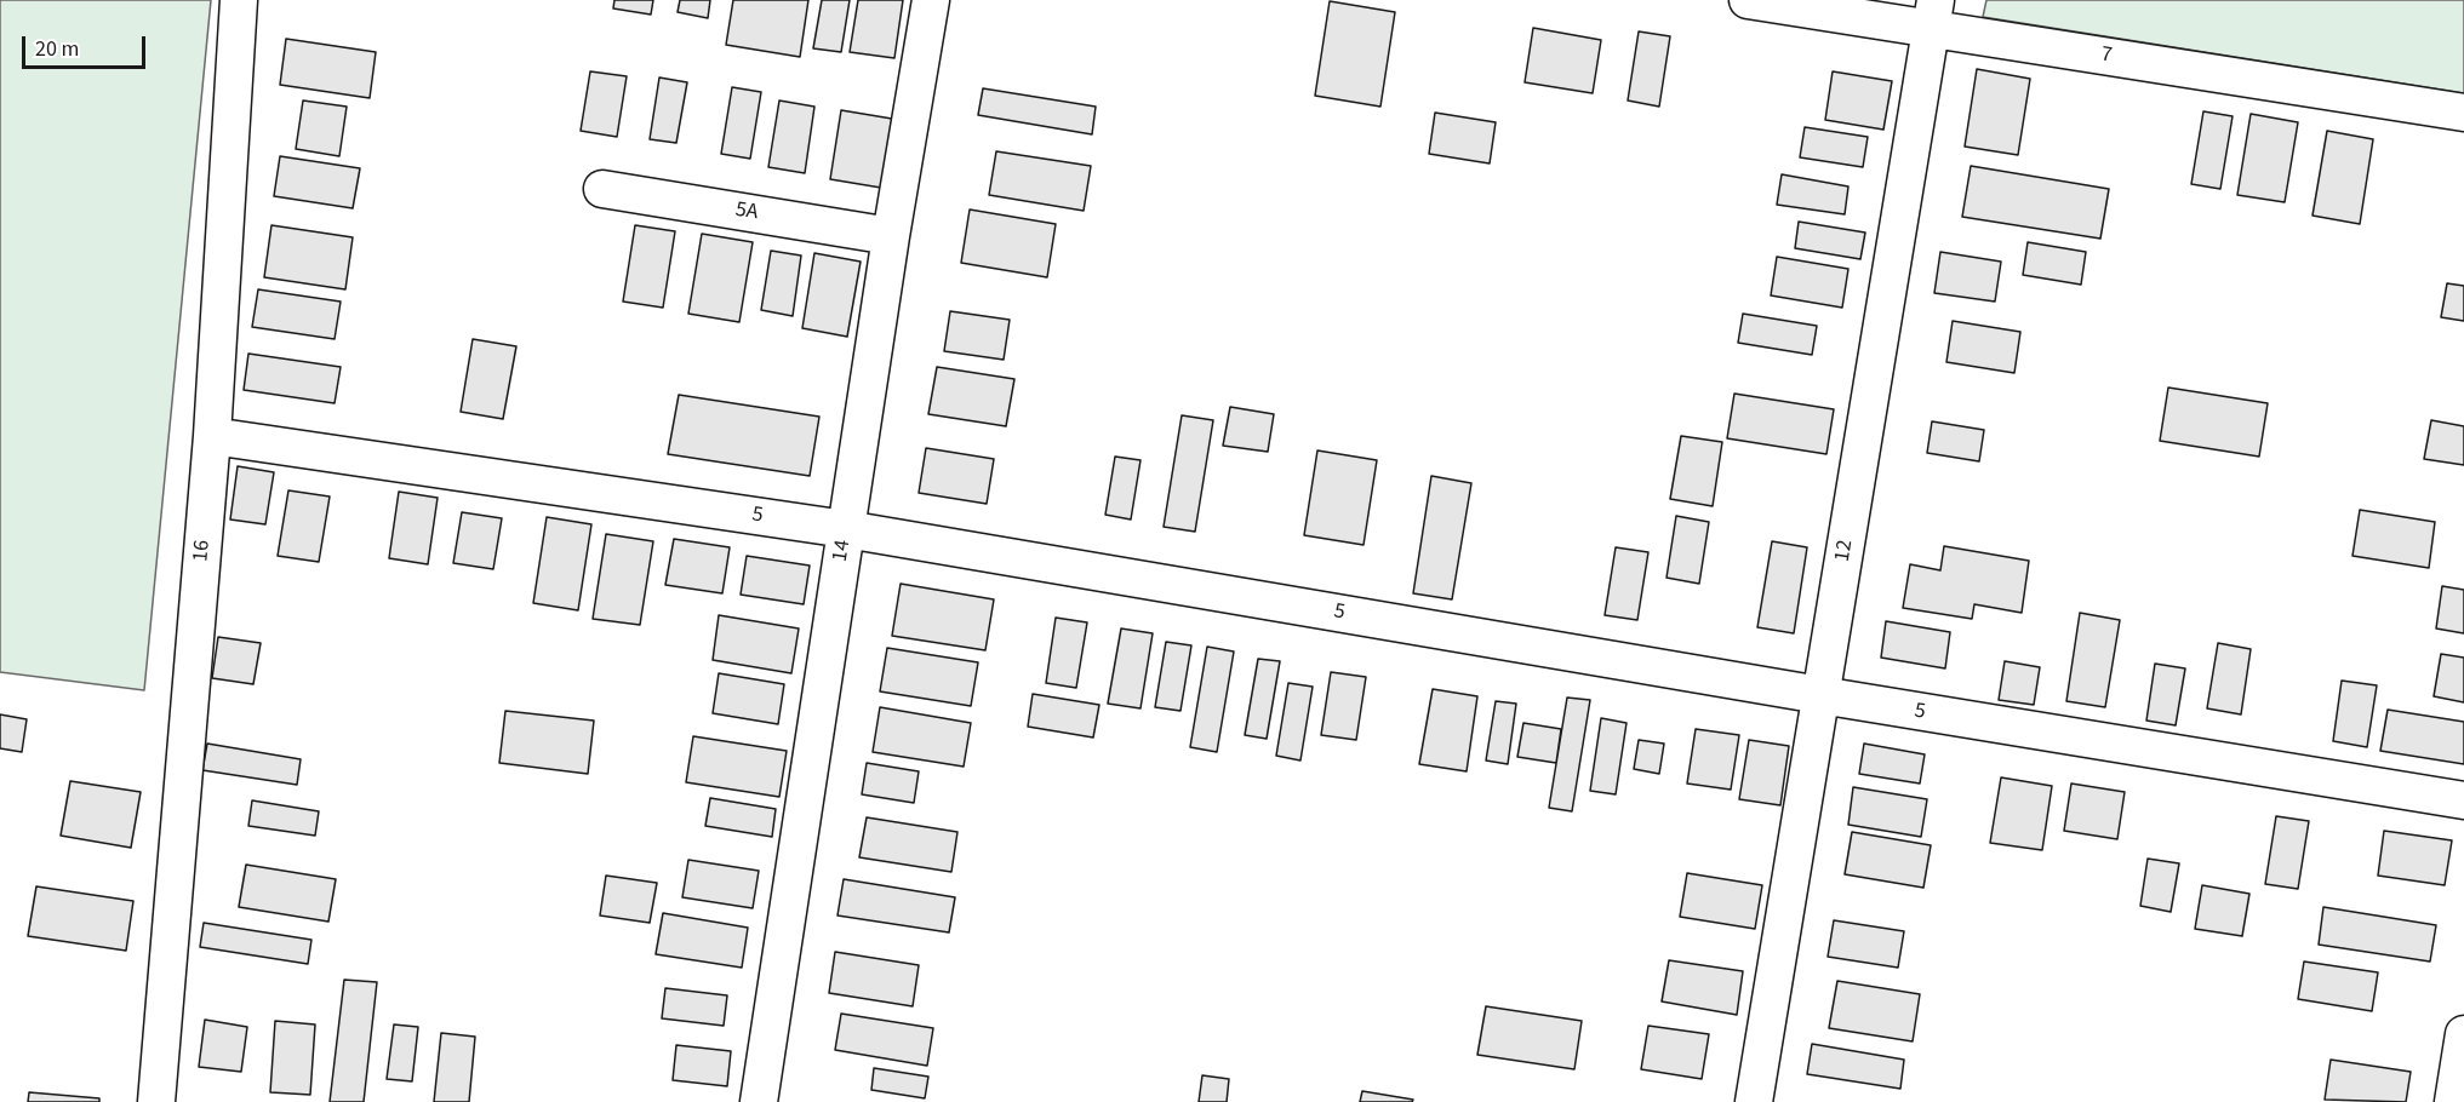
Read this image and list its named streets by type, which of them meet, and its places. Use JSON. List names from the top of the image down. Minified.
{"streets":{"street":["7","5A","5","16","14","12"]},"crossings":[["7","12"],["5A","14"],["5","16"],["5","14"],["5","12"]],"scale_bar":"20 m"}
